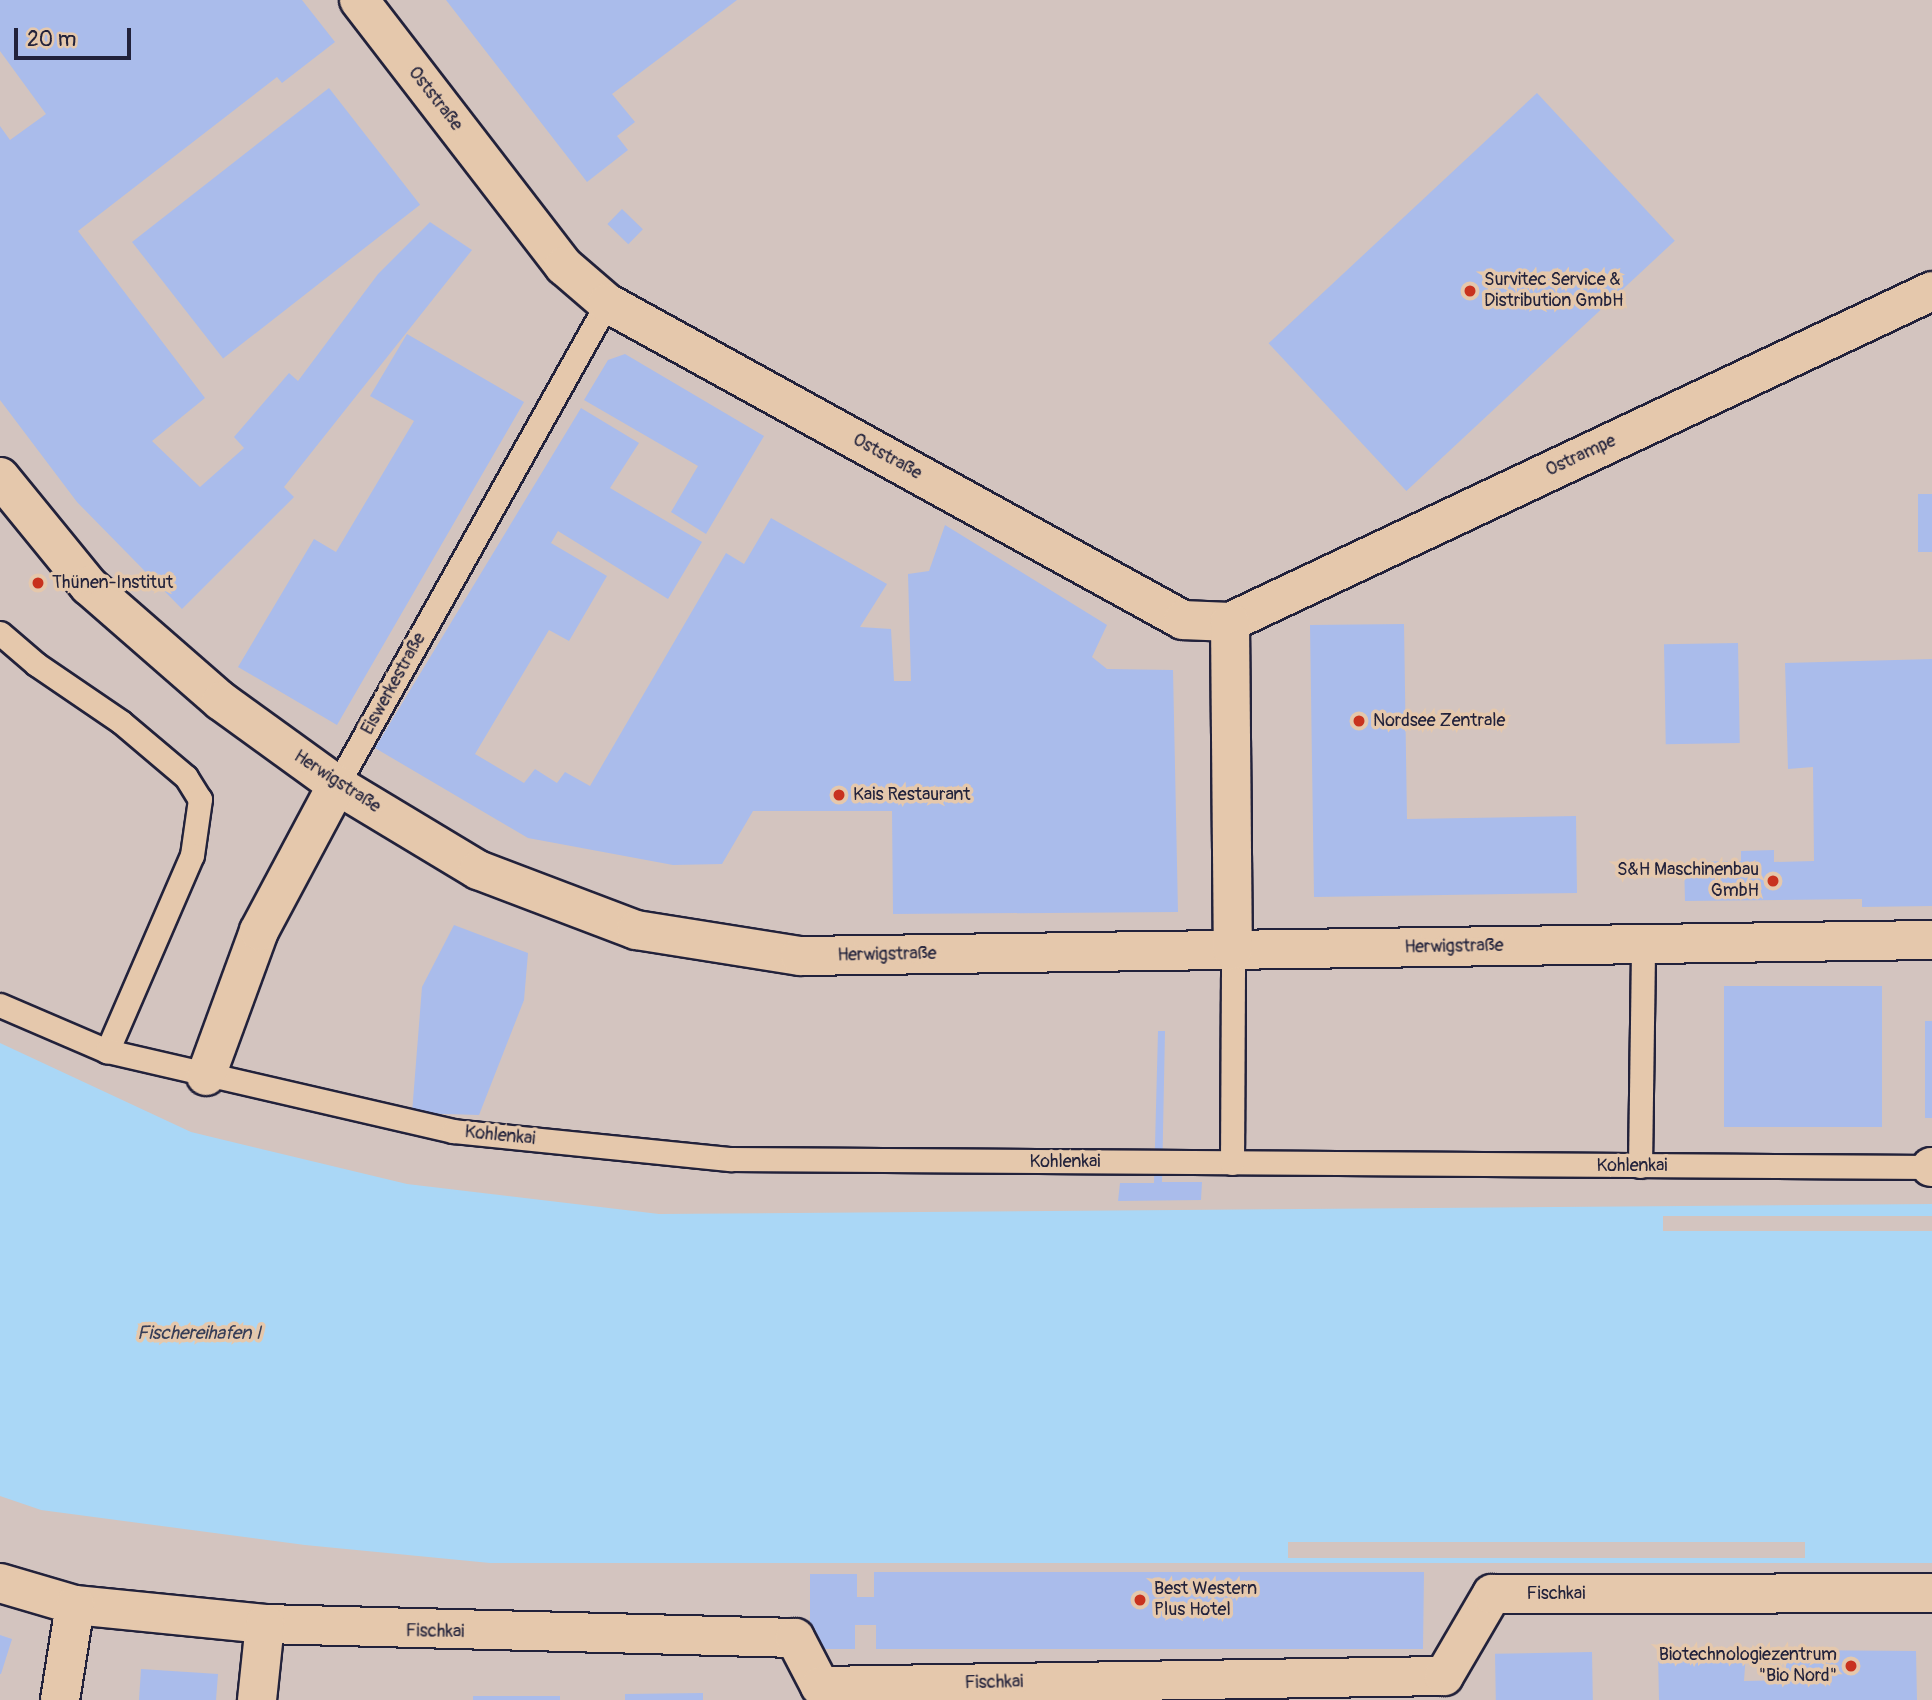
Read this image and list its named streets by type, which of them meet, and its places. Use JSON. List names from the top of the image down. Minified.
{"streets":{"street":["Oststraße","Ostrampe","Eiswerkestraße","Herwigstraße","Fischkai"],"lane":["Kohlenkai"]},"crossings":[["Oststraße","Ostrampe"],["Oststraße","Eiswerkestraße"],["Eiswerkestraße","Herwigstraße"],["Eiswerkestraße","Kohlenkai"]],"water":["Fischereihafen I"],"places":["Survitec Service & Distribution GmbH","Thünen-Institut","Nordsee Zentrale","Kais Restaurant","S&H Maschinenbau GmbH","Best Western Plus Hotel","Biotechnologiezentrum \"Bio Nord\""],"scale_bar":"20 m"}
